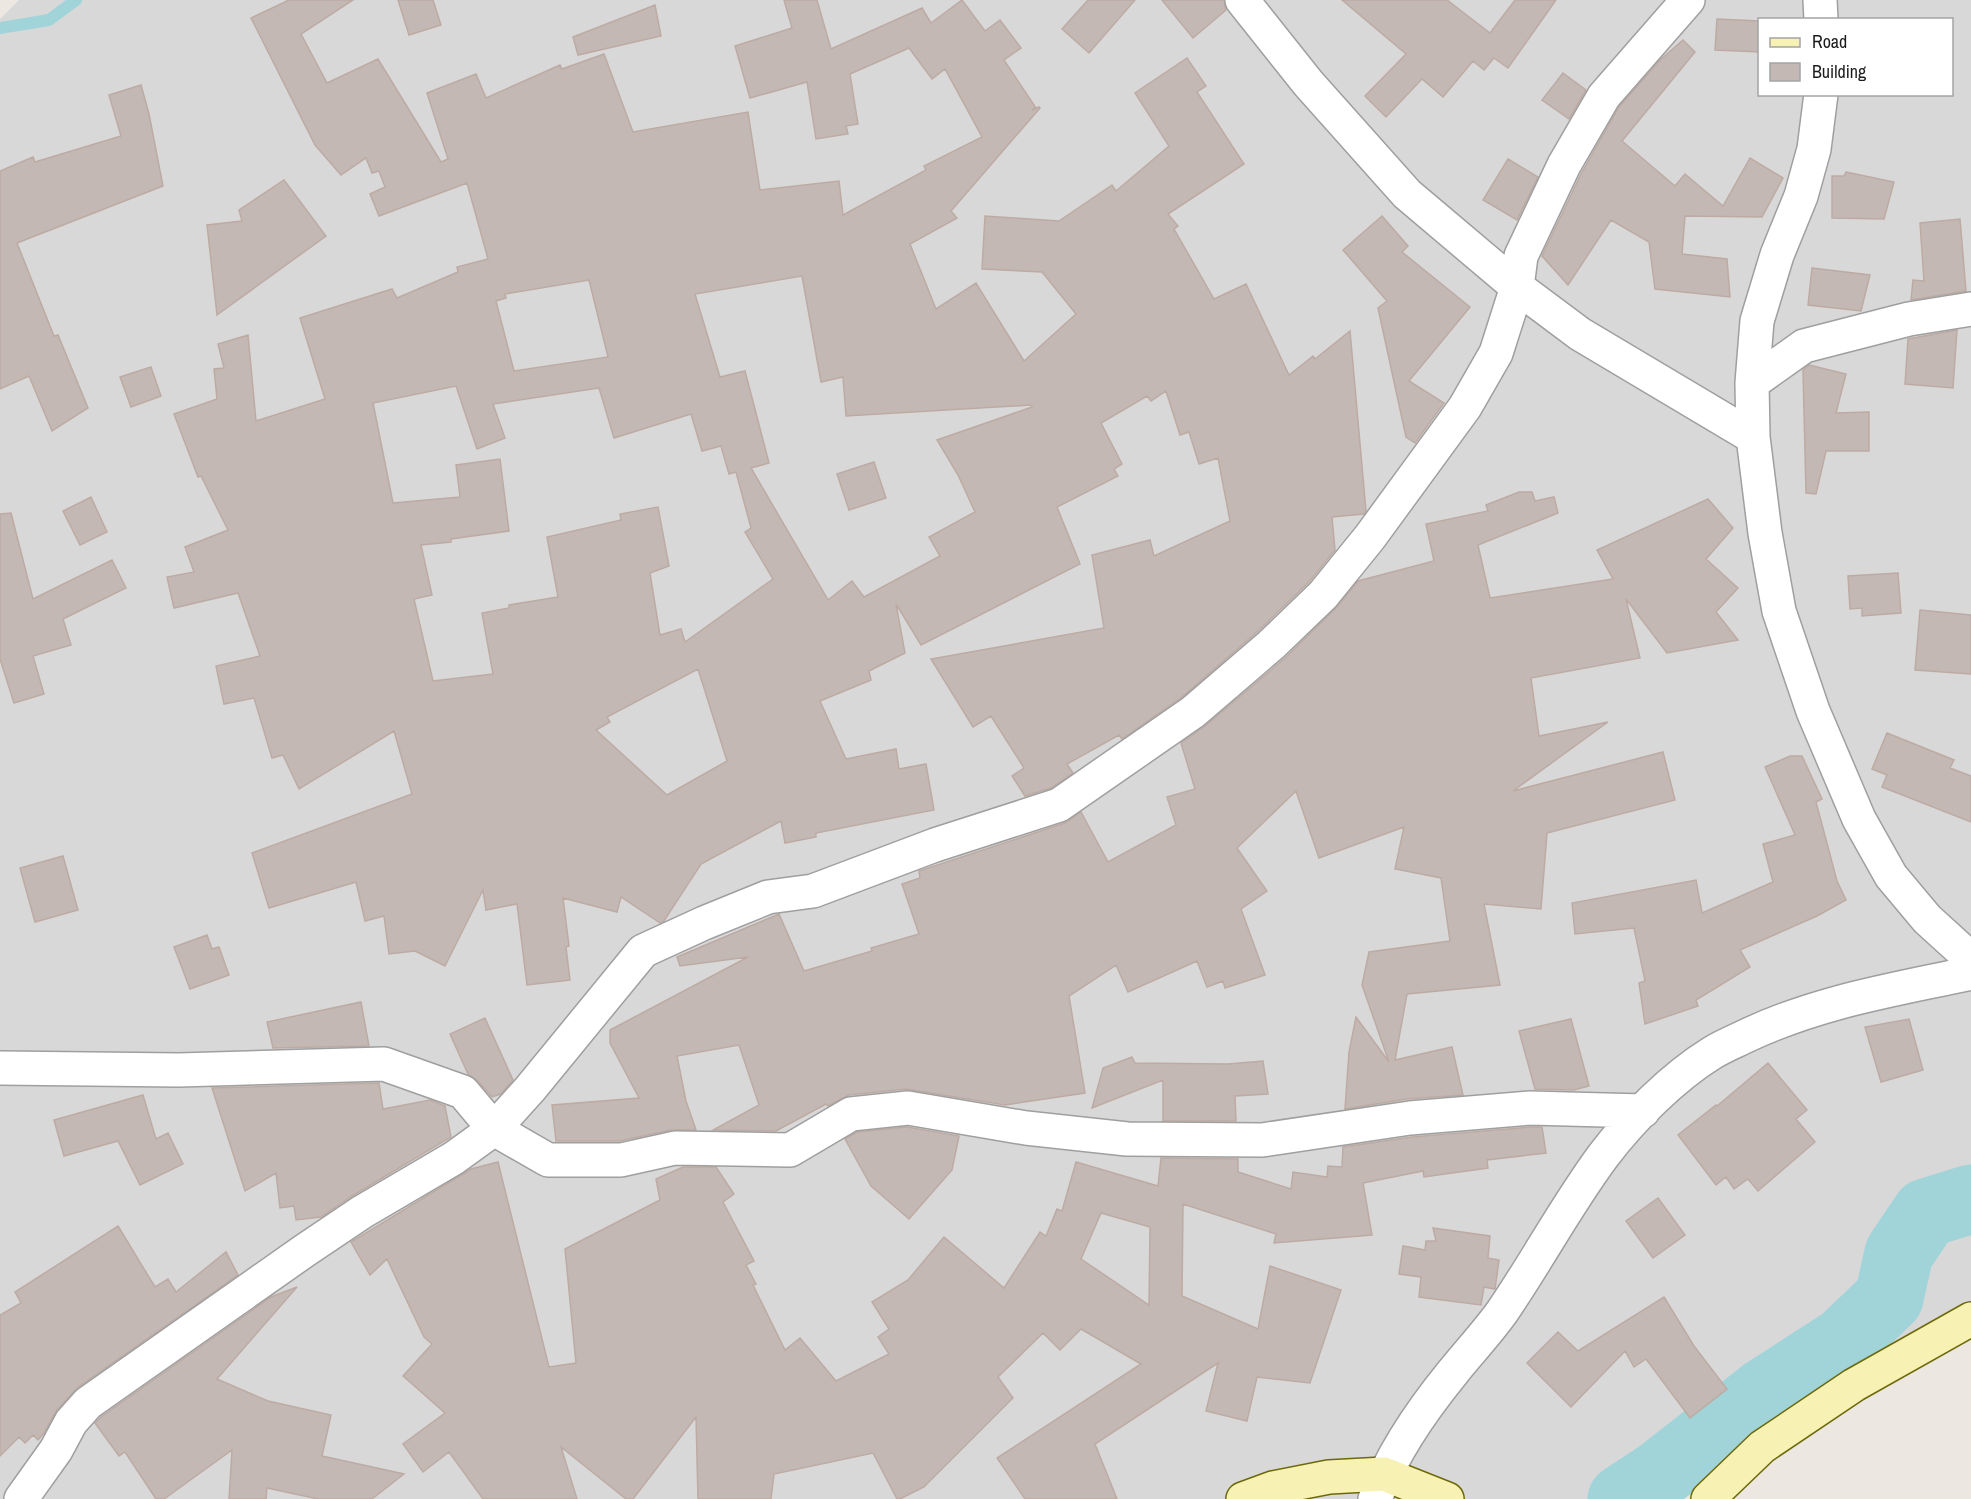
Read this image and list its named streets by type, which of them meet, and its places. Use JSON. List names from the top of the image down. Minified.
{"legend":["Road","Building"]}
